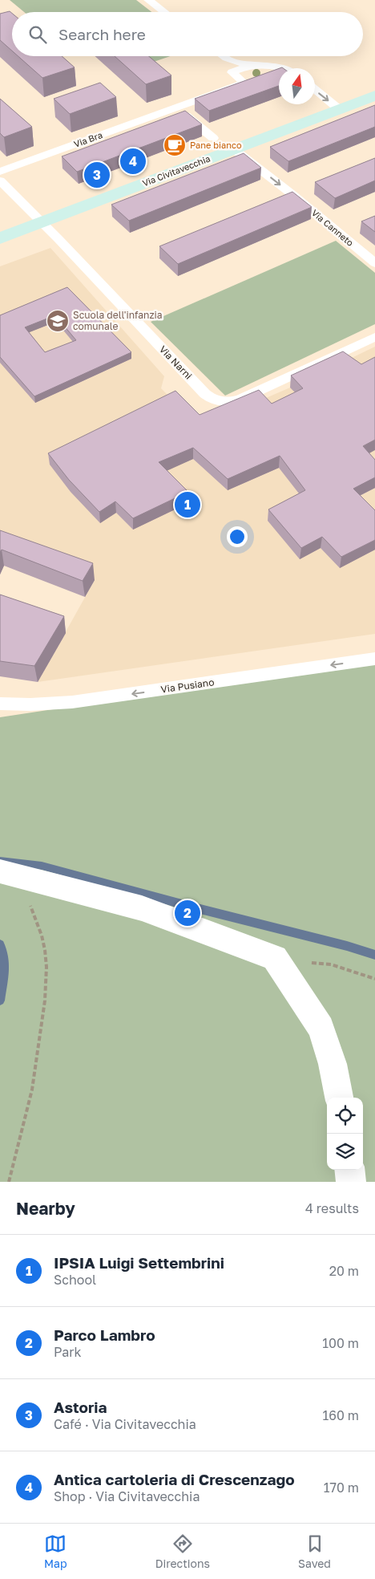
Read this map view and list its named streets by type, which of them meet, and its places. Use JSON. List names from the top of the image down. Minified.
{"streets":{"street":["Via Civitavecchia"],"lane":["Via Bra","Via Canneto","Via Narni","Via Pusiano"]},"crossings":[["Via Civitavecchia","Via Canneto"],["Via Civitavecchia","Via Narni"]],"one_way":["Via Canneto","Via Pusiano"],"places":{"cafe":["Pane bianco"],"school or university":["Scuola dell'infanzia comunale"]},"north":"top","page":{"search":"Search here","pins":["4","3","1","2"],"heading":["Nearby","4 results"],"list":[{"mark":"1","name":"IPSIA Luigi Settembrini","note":"School","value":"20 m"},{"mark":"2","name":"Parco Lambro","note":"Park","value":"100 m"},{"mark":"3","name":"Astoria","note":"Café · Via Civitavecchia","value":"160 m"},{"mark":"4","name":"Antica cartoleria di Crescenzago","note":"Shop · Via Civitavecchia","value":"170 m"}],"nav":["Map","Directions","Saved"]}}
